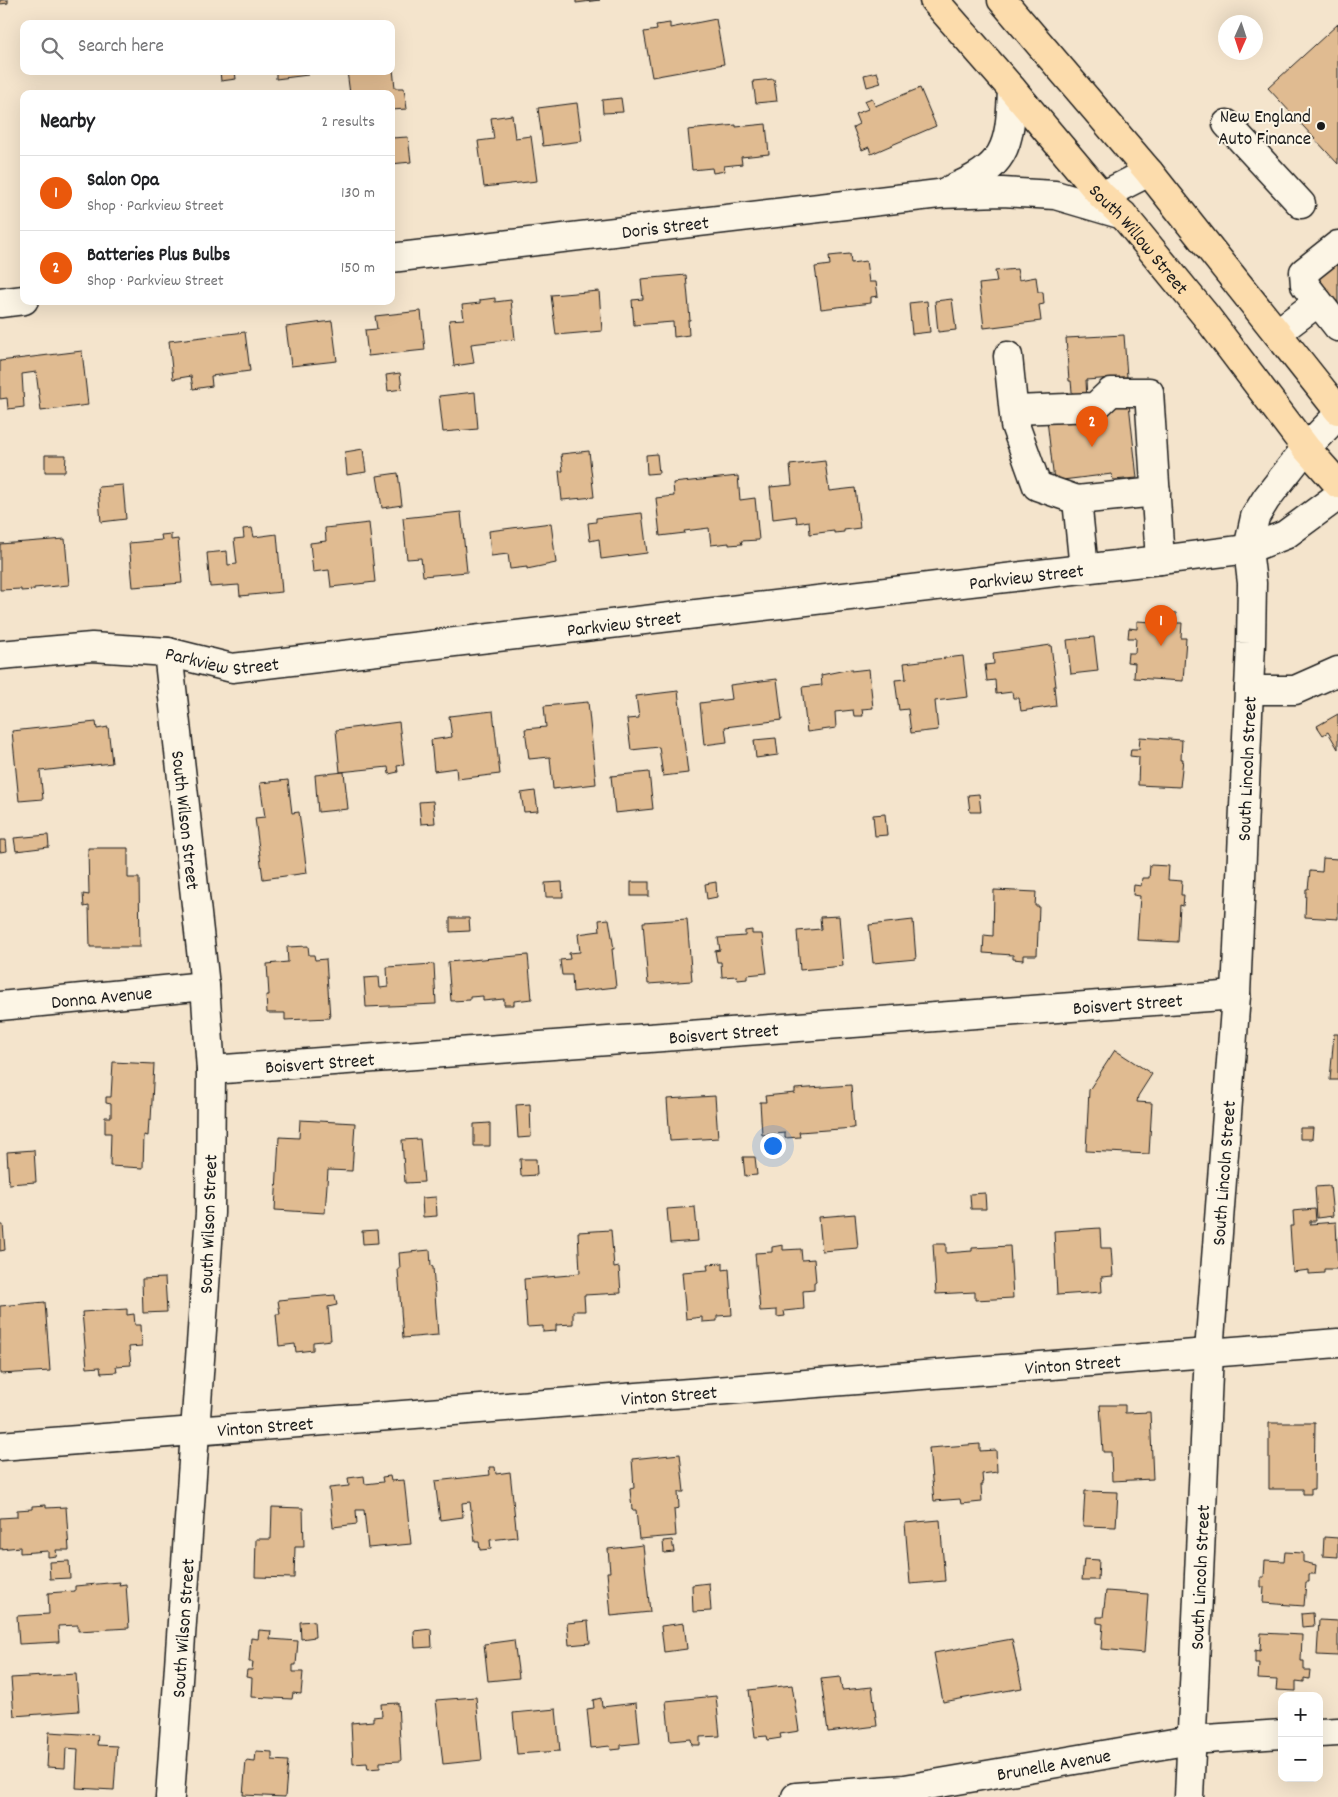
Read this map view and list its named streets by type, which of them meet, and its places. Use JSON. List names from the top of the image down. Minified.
{"streets":{"main road":["South Willow Street"],"street":["Doris Street","Parkview Street","South Lincoln Street","South Wilson Street","Donna Avenue","Boisvert Street","Vinton Street","Brunelle Avenue"]},"crossings":[["Doris Street","South Willow Street"],["South Willow Street","South Lincoln Street"],["Parkview Street","South Lincoln Street"],["Parkview Street","South Wilson Street"],["South Lincoln Street","Boisvert Street"],["South Lincoln Street","Vinton Street"],["South Lincoln Street","Brunelle Avenue"],["South Wilson Street","Donna Avenue"],["South Wilson Street","Boisvert Street"],["South Wilson Street","Vinton Street"]],"places":["New England Auto Finance"],"north":"bottom","page":{"search":"Search here","heading":["Nearby","2 results"],"list":[{"mark":"1","name":"Salon Opa","note":"Shop · Parkview Street","value":"130 m"},{"mark":"2","name":"Batteries Plus Bulbs","note":"Shop · Parkview Street","value":"150 m"}],"pins":["2","1"],"map_buttons":["+","−"]}}
